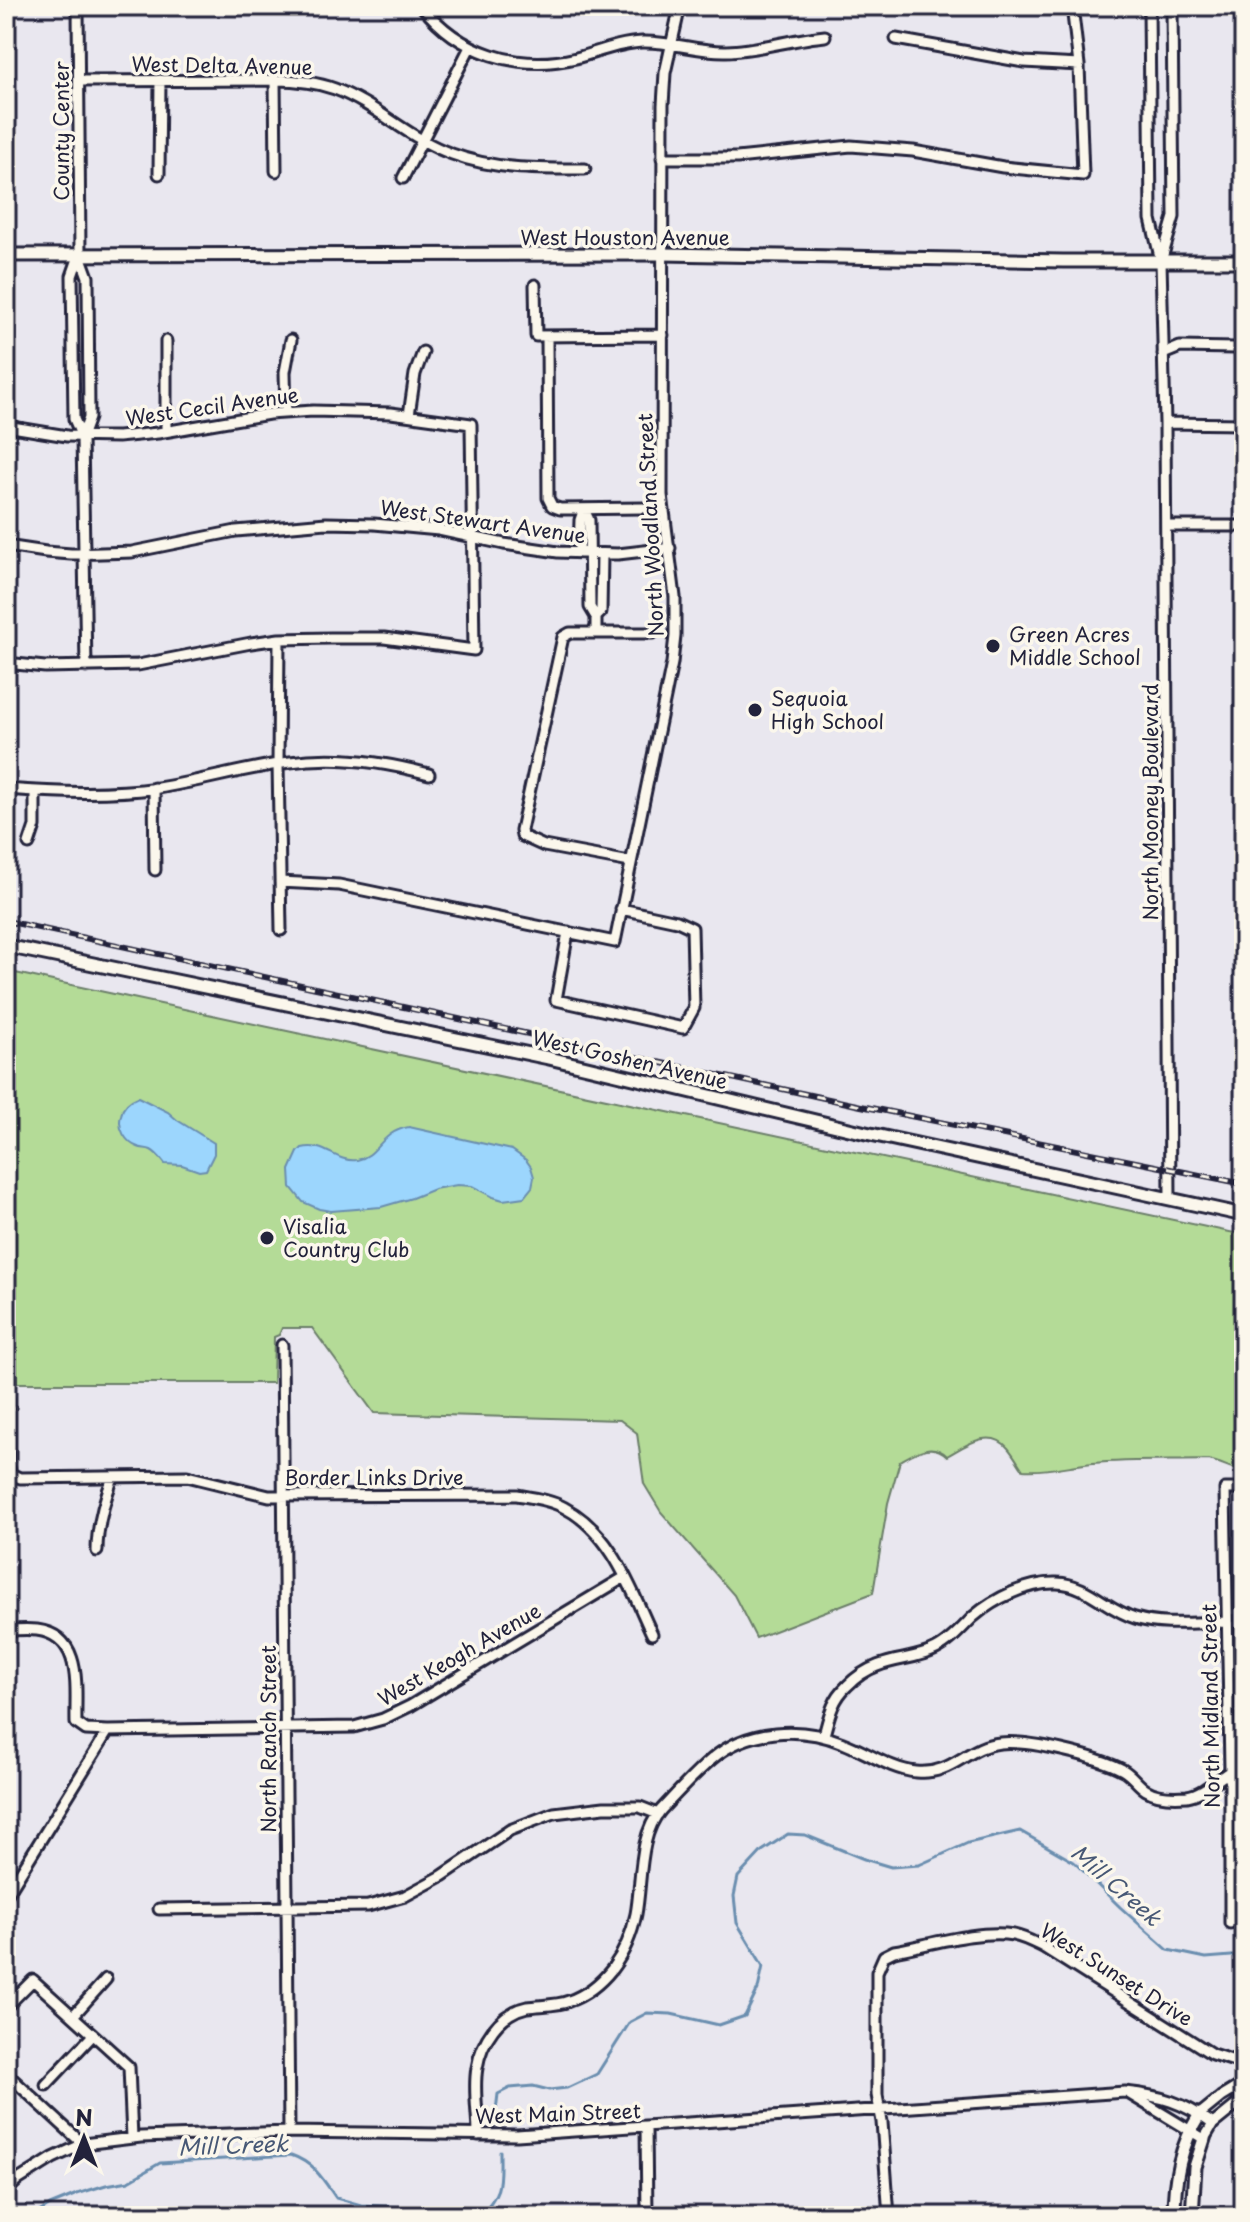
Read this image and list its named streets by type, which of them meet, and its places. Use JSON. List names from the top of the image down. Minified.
{"streets":{"main road":["West Houston Avenue","West Goshen Avenue"],"street":["West Delta Avenue","County Center","West Cecil Avenue","West Stewart Avenue","North Woodland Street","North Mooney Boulevard","Border Links Drive","West Keogh Avenue","North Midland Street","North Ranch Street","West Sunset Drive","West Main Street"]},"crossings":[["West Delta Avenue","County Center"],["County Center","West Houston Avenue"],["County Center","West Cecil Avenue"],["County Center","West Stewart Avenue"],["West Houston Avenue","North Woodland Street"],["West Houston Avenue","North Mooney Boulevard"],["West Cecil Avenue","West Stewart Avenue"],["West Stewart Avenue","North Woodland Street"],["North Mooney Boulevard","West Goshen Avenue"],["Border Links Drive","West Keogh Avenue"],["Border Links Drive","North Ranch Street"],["West Keogh Avenue","North Ranch Street"],["North Ranch Street","West Main Street"],["West Sunset Drive","West Main Street"]],"water":["Mill Creek"],"places":["Green Acres Middle School","Sequoia High School","Visalia Country Club"],"north":"top"}
